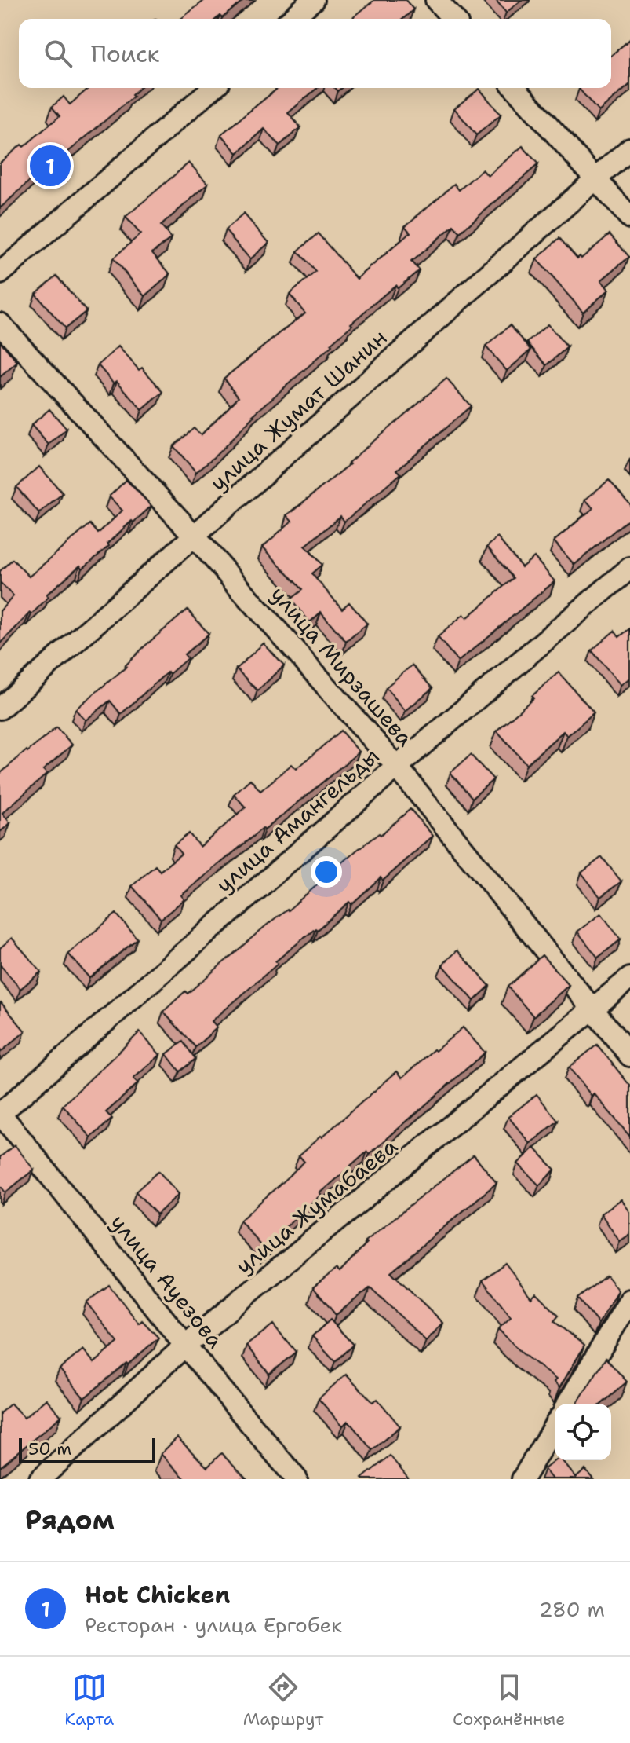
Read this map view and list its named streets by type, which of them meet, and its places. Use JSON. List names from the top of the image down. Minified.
{"streets":{"street":["улица Жумат Шанин","улица Мирзашева","улица Амангельды","улица Жумабаева","улица Ауезова"]},"crossings":[["улица Жумат Шанин","улица Мирзашева"],["улица Мирзашева","улица Амангельды"],["улица Мирзашева","улица Жумабаева"],["улица Амангельды","улица Ауезова"],["улица Жумабаева","улица Ауезова"]],"scale_bar":"50 m","page":{"search":"Поиск","pins":"1","scale":"50 m","heading":"Рядом","list":[{"mark":"1","name":"Hot Chicken","note":"Ресторан · улица Ергобек","value":"280 m"}],"nav":["Карта","Маршрут","Сохранённые"]}}
